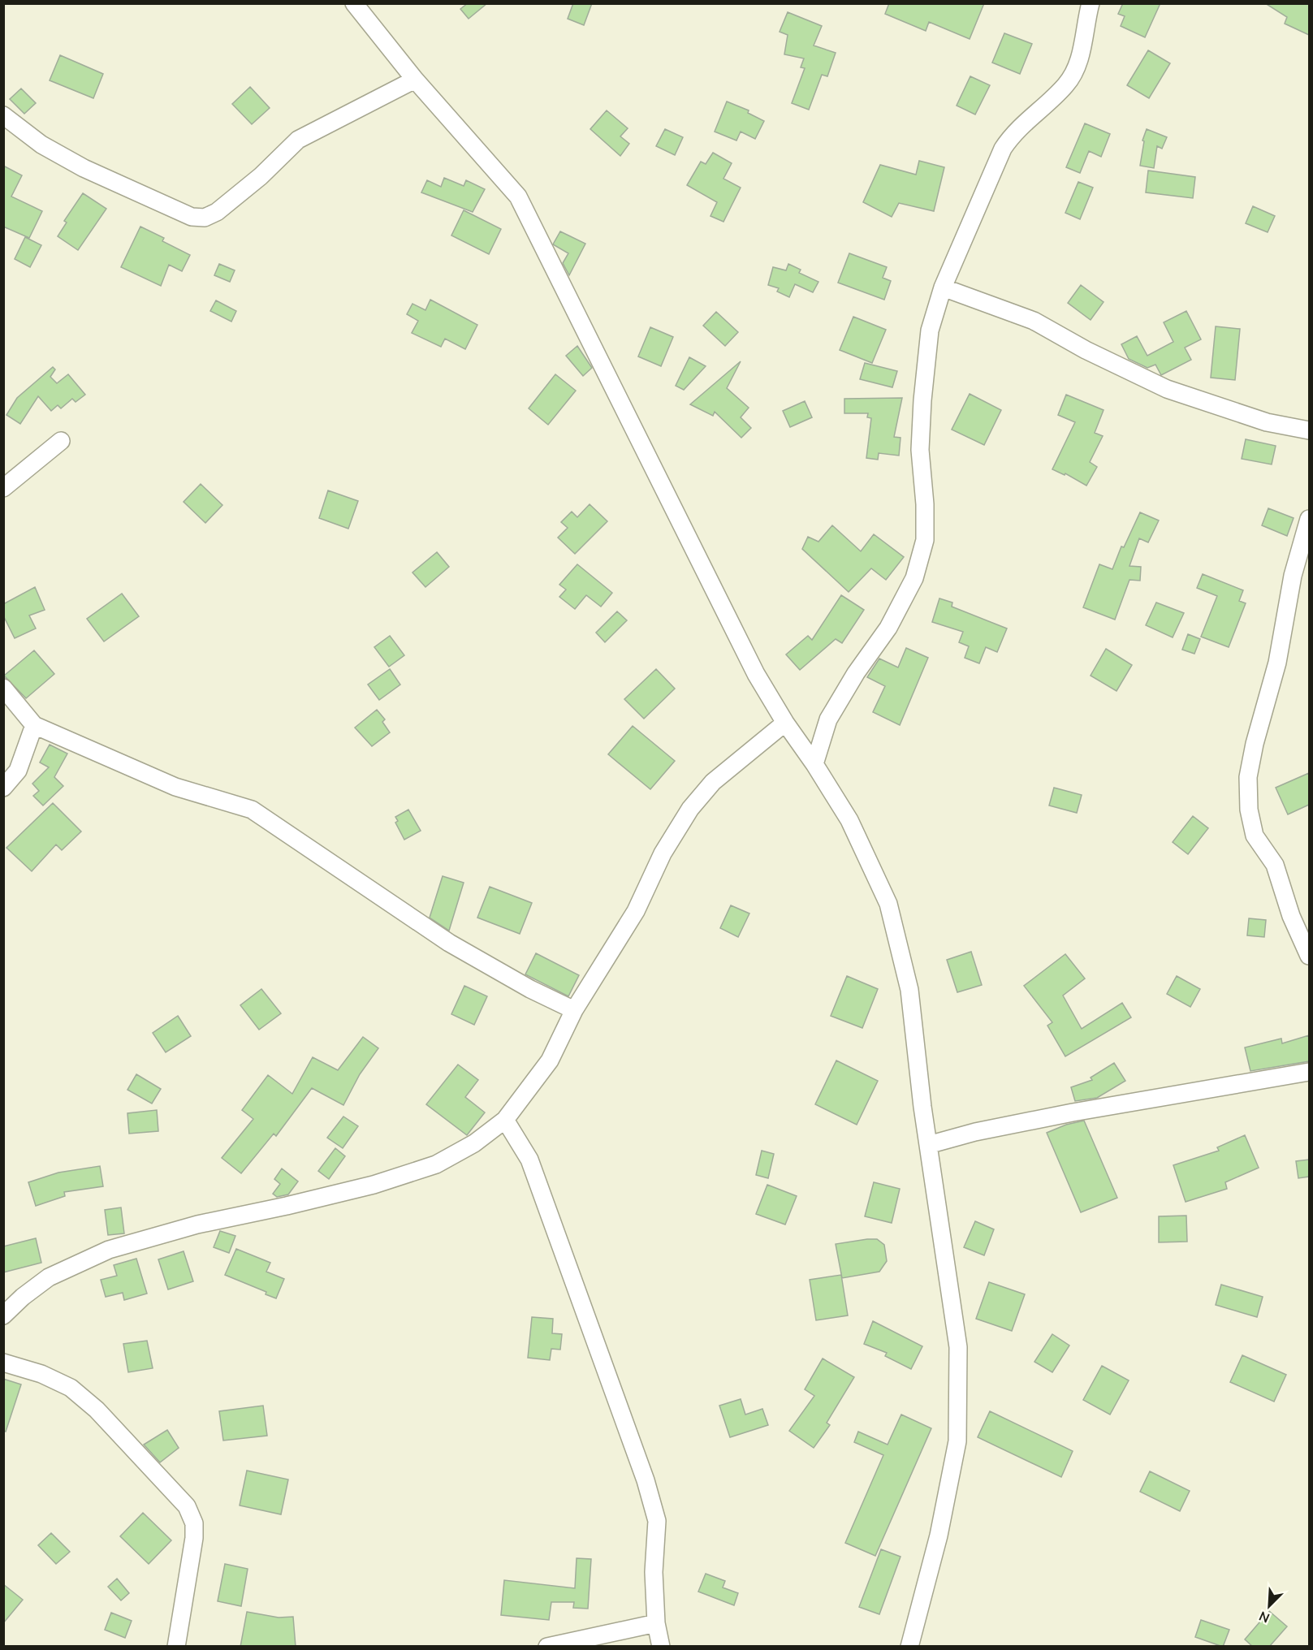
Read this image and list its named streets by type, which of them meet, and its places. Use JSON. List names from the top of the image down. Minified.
{"north":"bottom left"}
